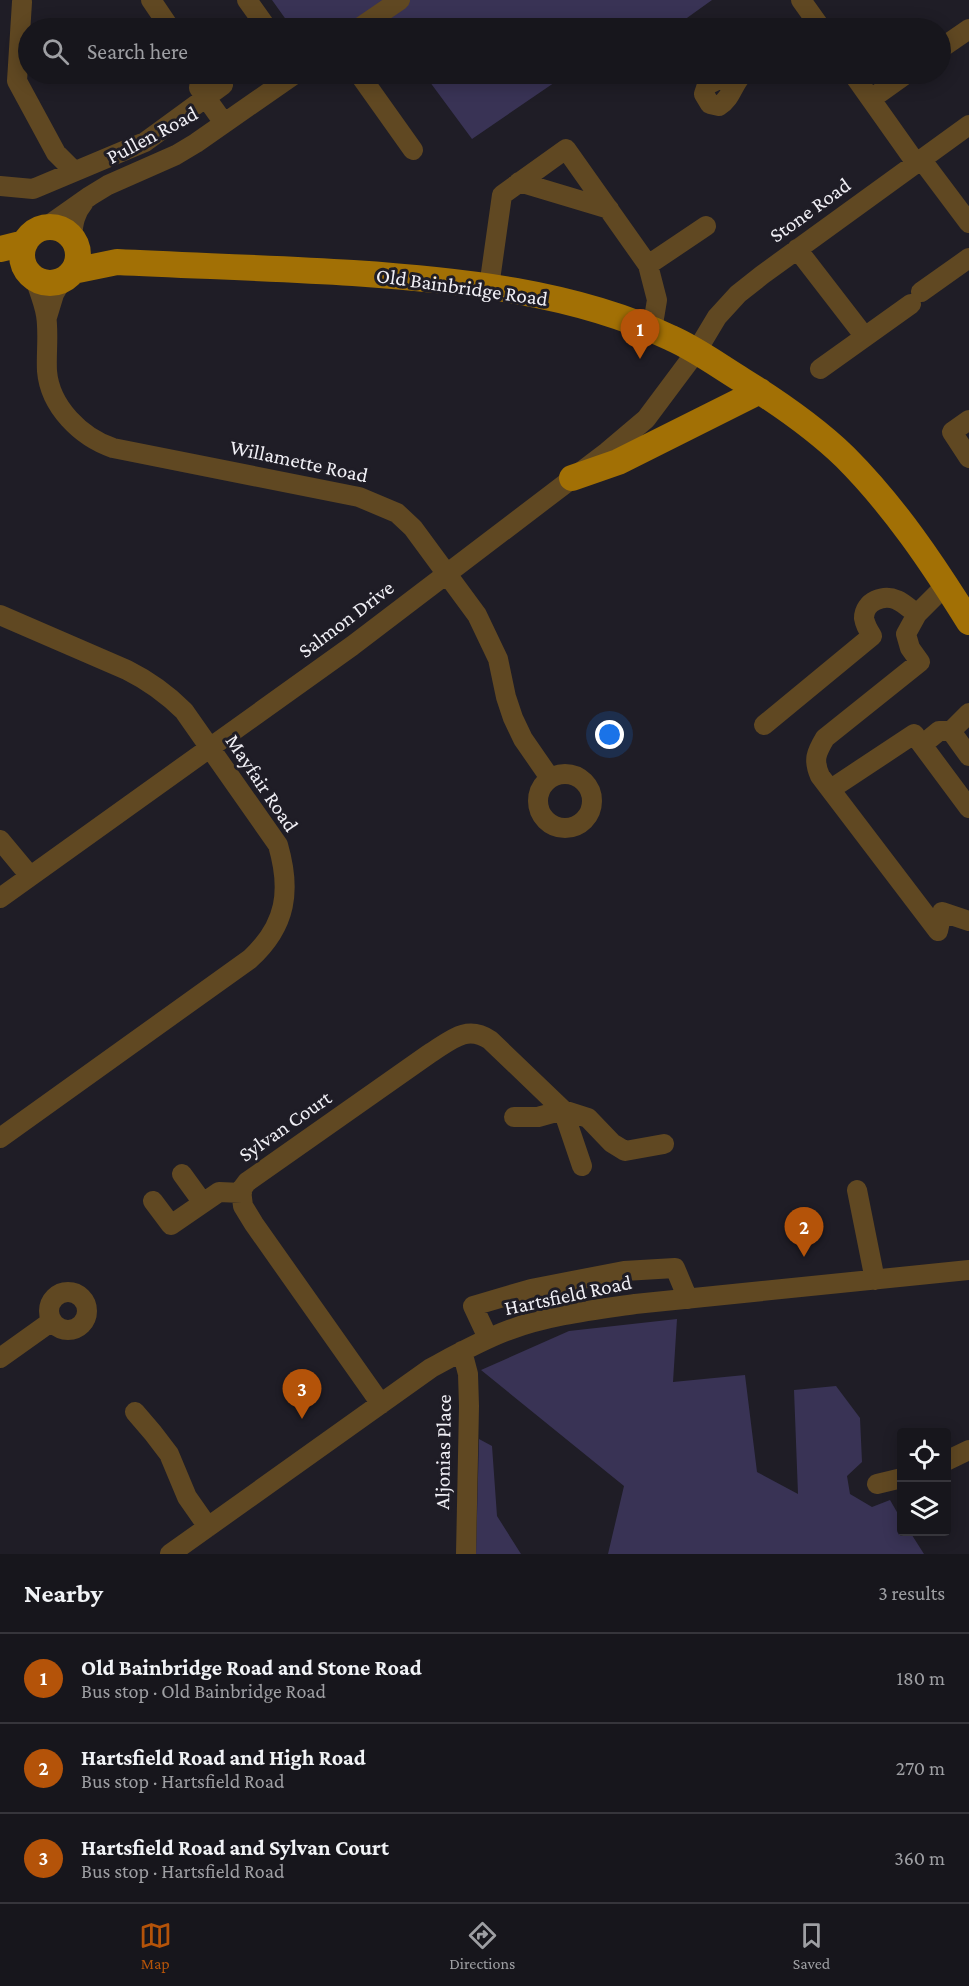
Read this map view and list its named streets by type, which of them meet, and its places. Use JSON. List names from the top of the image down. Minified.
{"streets":{"main road":["Old Bainbridge Road"],"street":["Pullen Road","Stone Road","Willamette Road","Salmon Drive","Mayfair Road","Sylvan Court","Hartsfield Road","Aljonias Place"]},"crossings":[["Pullen Road","Old Bainbridge Road"],["Pullen Road","Willamette Road"],["Stone Road","Old Bainbridge Road"],["Stone Road","Salmon Drive"],["Old Bainbridge Road","Willamette Road"],["Old Bainbridge Road","Salmon Drive"],["Willamette Road","Salmon Drive"],["Salmon Drive","Mayfair Road"],["Sylvan Court","Hartsfield Road"],["Hartsfield Road","Aljonias Place"]],"page":{"search":"Search here","pins":["1","2","3"],"heading":["Nearby","3 results"],"list":[{"mark":"1","name":"Old Bainbridge Road and Stone Road","note":"Bus stop · Old Bainbridge Road","value":"180 m"},{"mark":"2","name":"Hartsfield Road and High Road","note":"Bus stop · Hartsfield Road","value":"270 m"},{"mark":"3","name":"Hartsfield Road and Sylvan Court","note":"Bus stop · Hartsfield Road","value":"360 m"}],"nav":["Map","Directions","Saved"]}}
